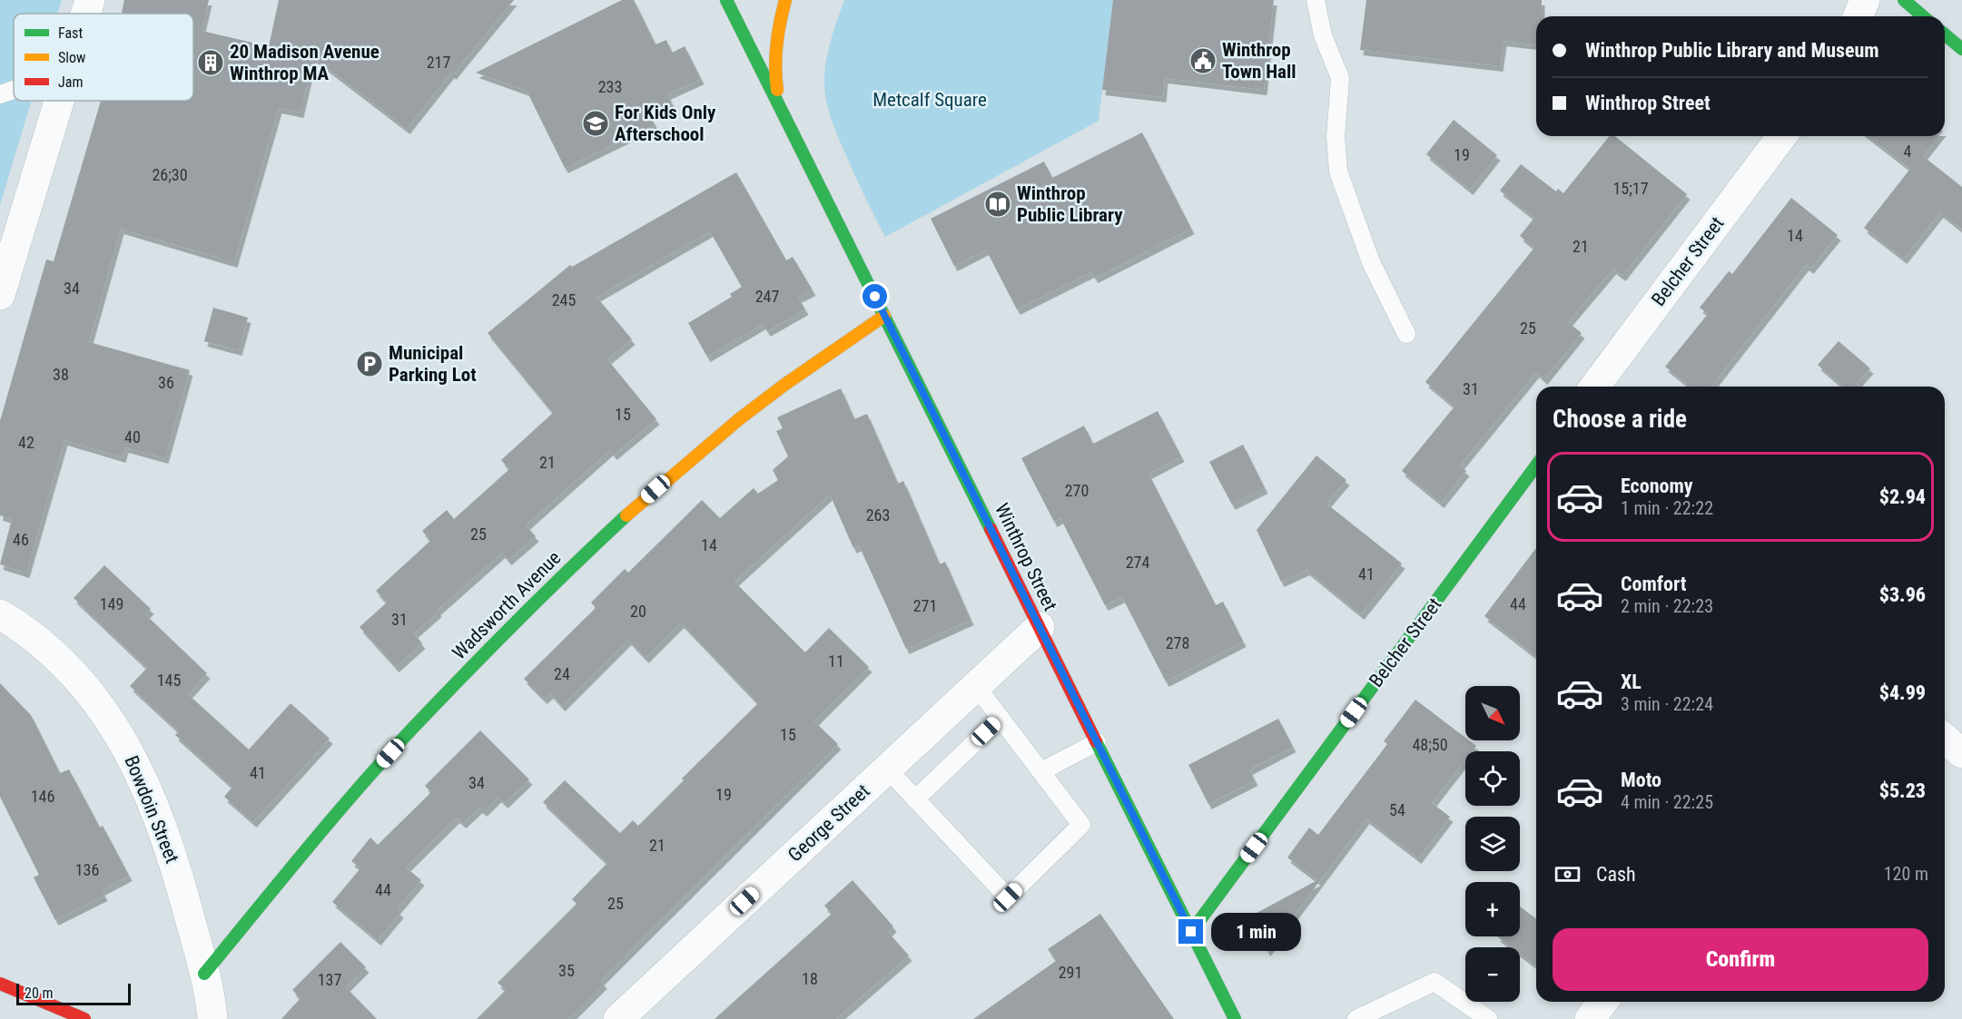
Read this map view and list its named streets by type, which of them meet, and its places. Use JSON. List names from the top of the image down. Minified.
{"streets":{"street":["Belcher Street","Winthrop Street","Wadsworth Avenue","Bowdoin Street","George Street"]},"crossings":[["Belcher Street","Winthrop Street"],["Winthrop Street","Wadsworth Avenue"],["Winthrop Street","George Street"],["Wadsworth Avenue","Bowdoin Street"]],"parks":["Metcalf Square"],"places":{"public building":["Winthrop Town Hall"],"building":["20 Madison Avenue Winthrop MA"],"school or university":["For Kids Only Afterschool"],"library":["Winthrop Public Library"],"parking":["Municipal Parking Lot"]},"house_numbers":["217","233","4","19","26;30","15;17","14","21","34","247","245","25","38","36","31","15","40","42","21","270","263","25","46","14","274","41","149","44","271","20","31","278","11","24","145","15","48;50","41","34","19","146","54","21","136","44","25","35","291","18","137"],"legend":["Fast","Slow","Jam"],"scale_bar":"20 m","north":"bottom right","page":{"banner":["Winthrop Public Library and Museum","Winthrop Street"],"heading":"Choose a ride","list":[{"name":"Economy","note":"1 min · 22:22","value":"$2.94"},{"name":"Comfort","note":"2 min · 22:23","value":"$3.96"},{"name":"XL","note":"3 min · 22:24","value":"$4.99"},{"name":"Moto","note":"4 min · 22:25","value":"$5.23"}],"map_buttons":["+","−"],"pay":["Cash","120 m"],"bubble":"1 min","buttons":"Confirm","scale":"20 m"}}
